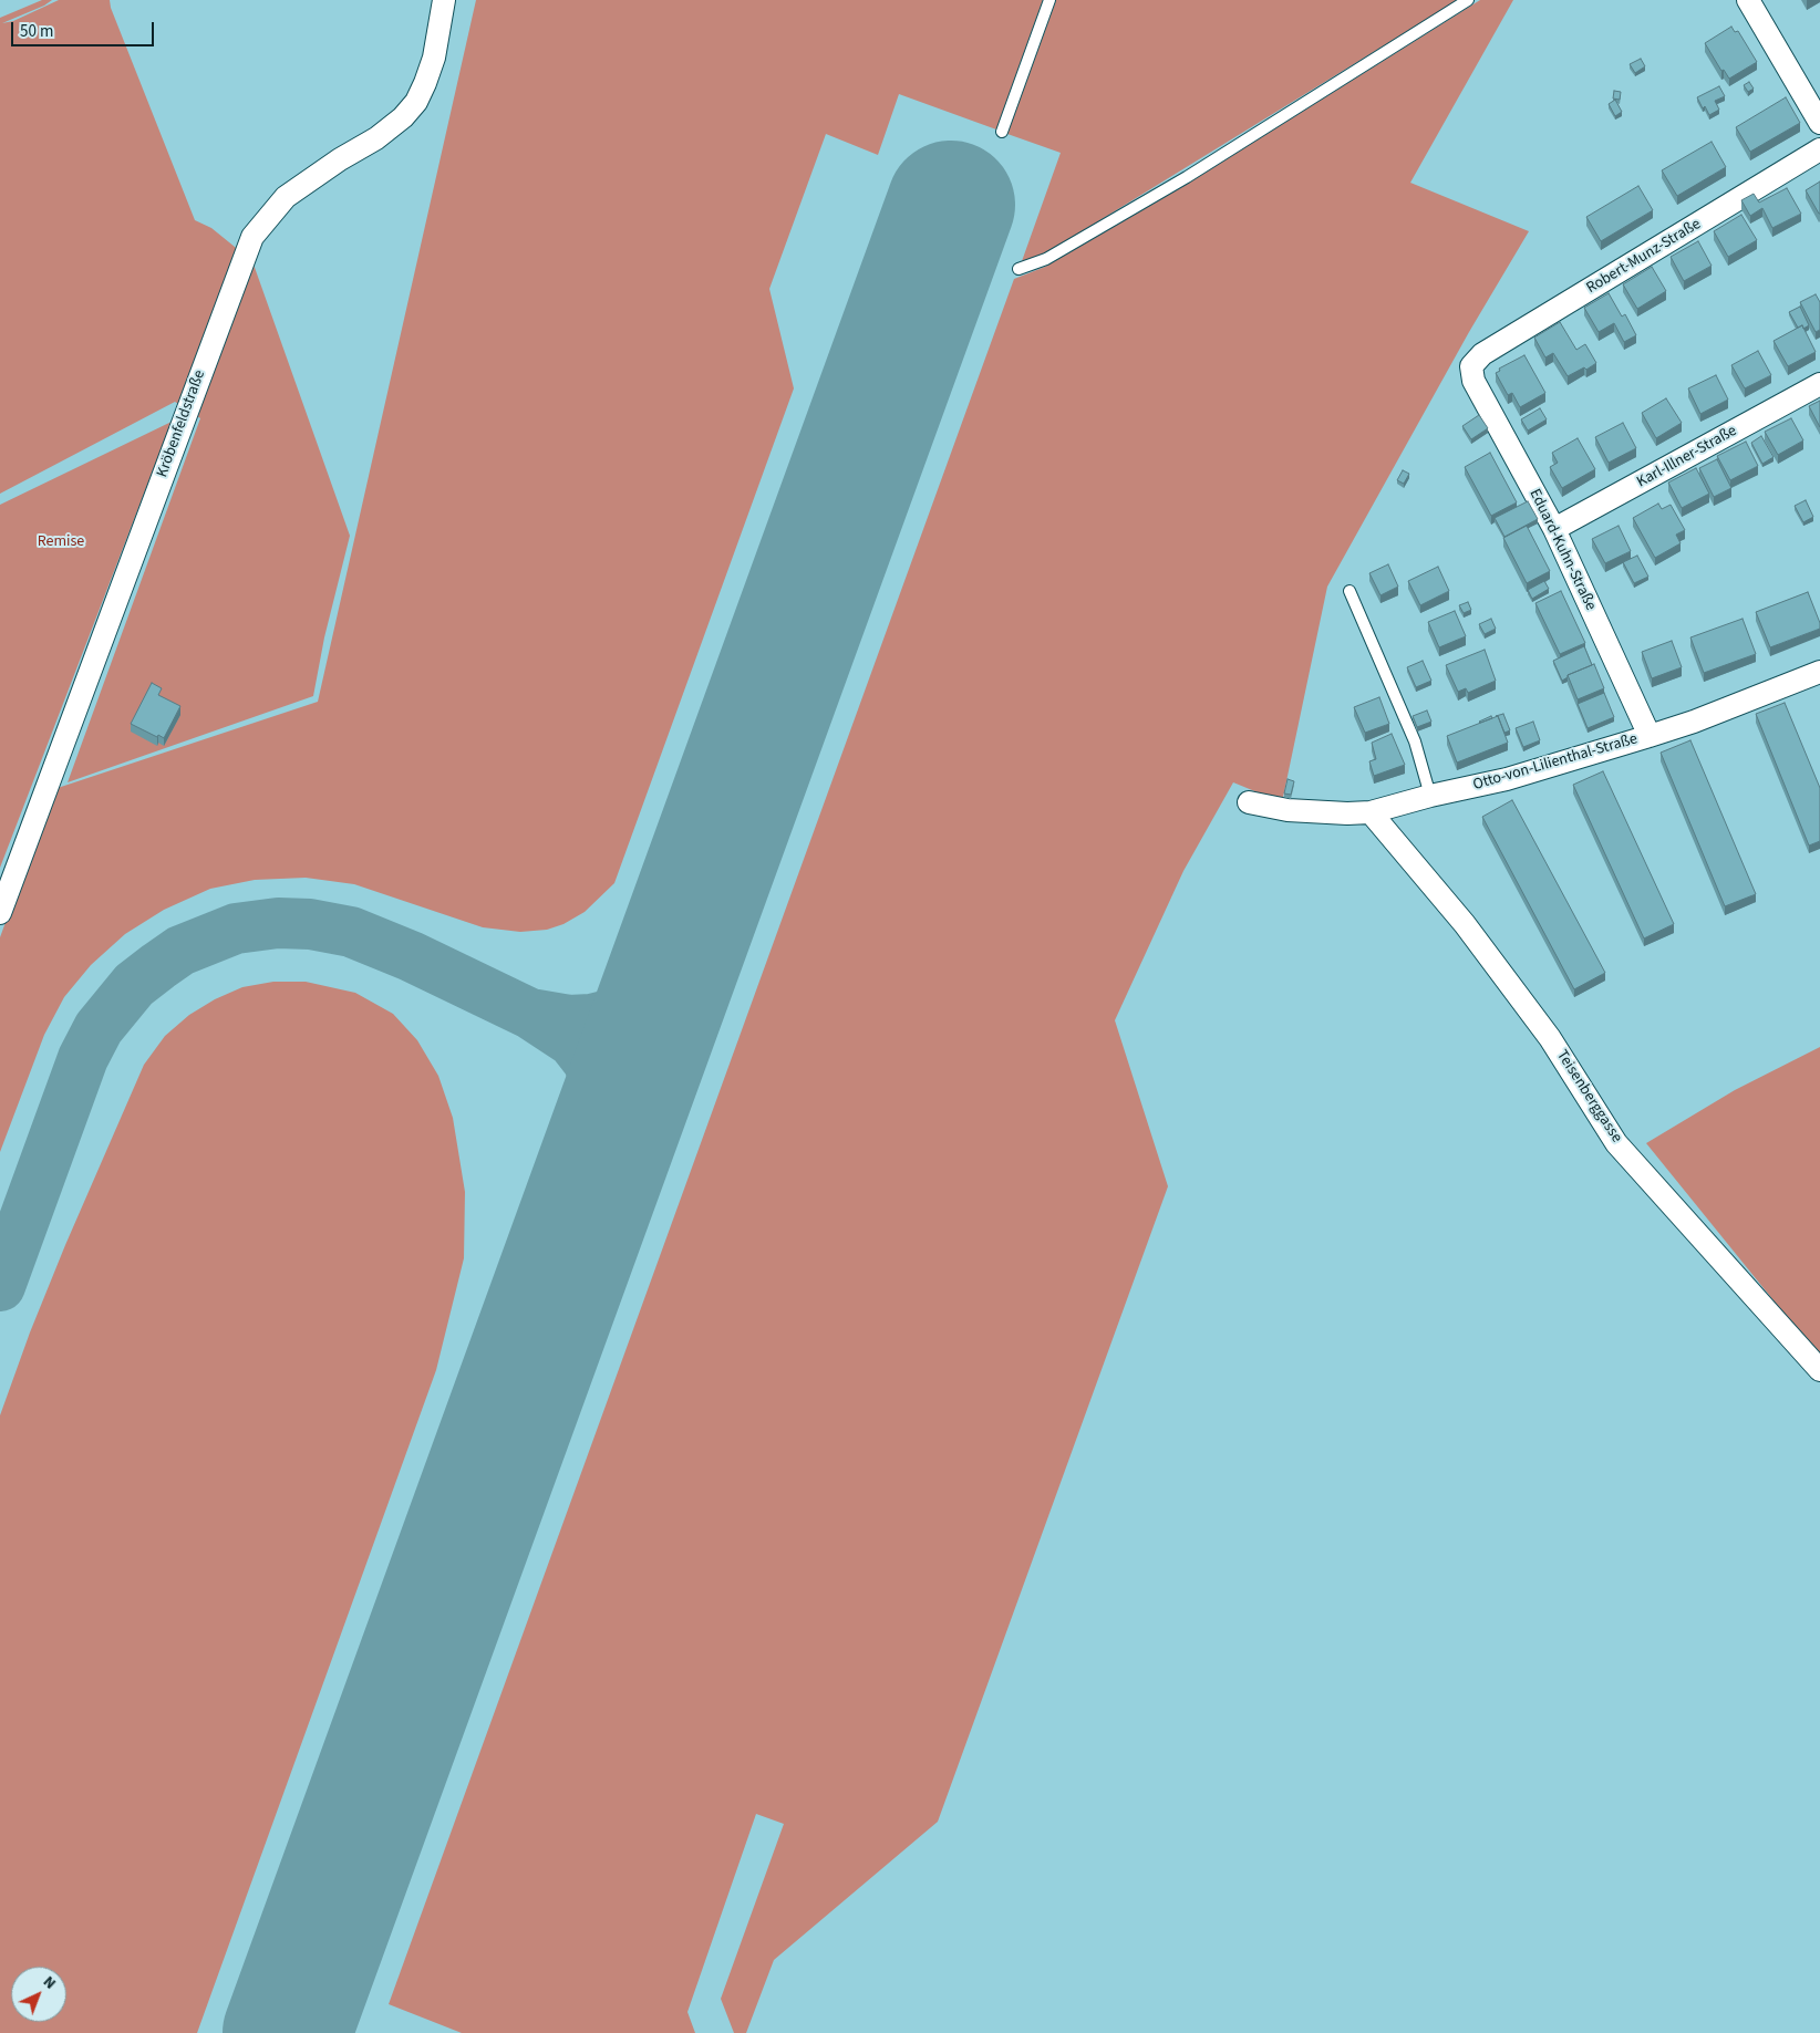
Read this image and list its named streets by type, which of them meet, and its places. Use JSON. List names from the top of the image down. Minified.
{"streets":{"street":["Robert-Munz-Straße","Kröbenfeldstraße","Karl-Illner-Straße","Eduard-Kuhn-Straße","Otto-von-Lilienthal-Straße","Teisenberggasse"]},"crossings":[["Robert-Munz-Straße","Eduard-Kuhn-Straße"],["Karl-Illner-Straße","Eduard-Kuhn-Straße"],["Eduard-Kuhn-Straße","Otto-von-Lilienthal-Straße"],["Otto-von-Lilienthal-Straße","Teisenberggasse"]],"parks":["Remise"],"scale_bar":"50 m","north":"top right"}
